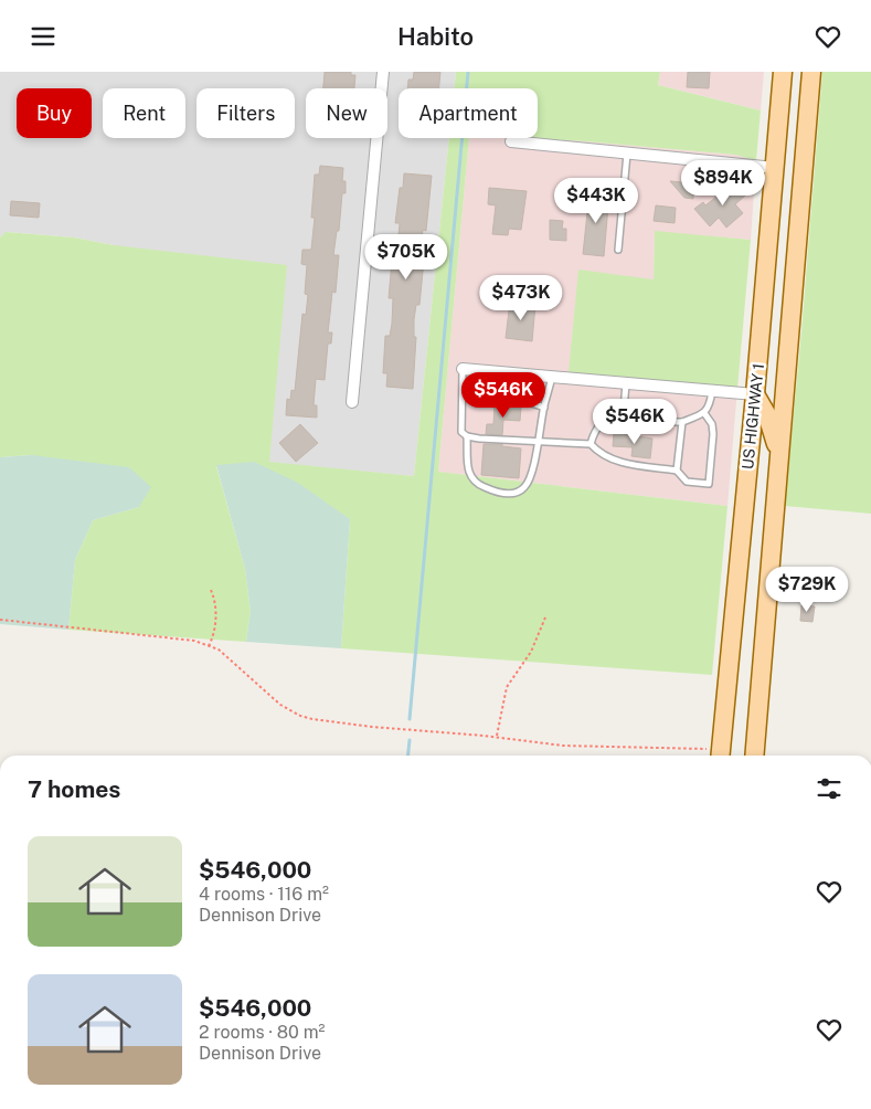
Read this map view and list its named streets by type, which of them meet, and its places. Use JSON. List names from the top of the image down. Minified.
{"streets":{"main road":["US HIGHWAY 1"]},"page":{"header":"Habito","chip":["Buy","Rent","Filters","New","Apartment"],"price":["$894K","$443K","$705K","$473K","$546K","$546K","$729K"],"heading":"7 homes","list":[{"name":"$546,000","note":"4 rooms · 116 m² · Dennison Drive"},{"name":"$546,000","note":"2 rooms · 80 m² · Dennison Drive"}]}}
